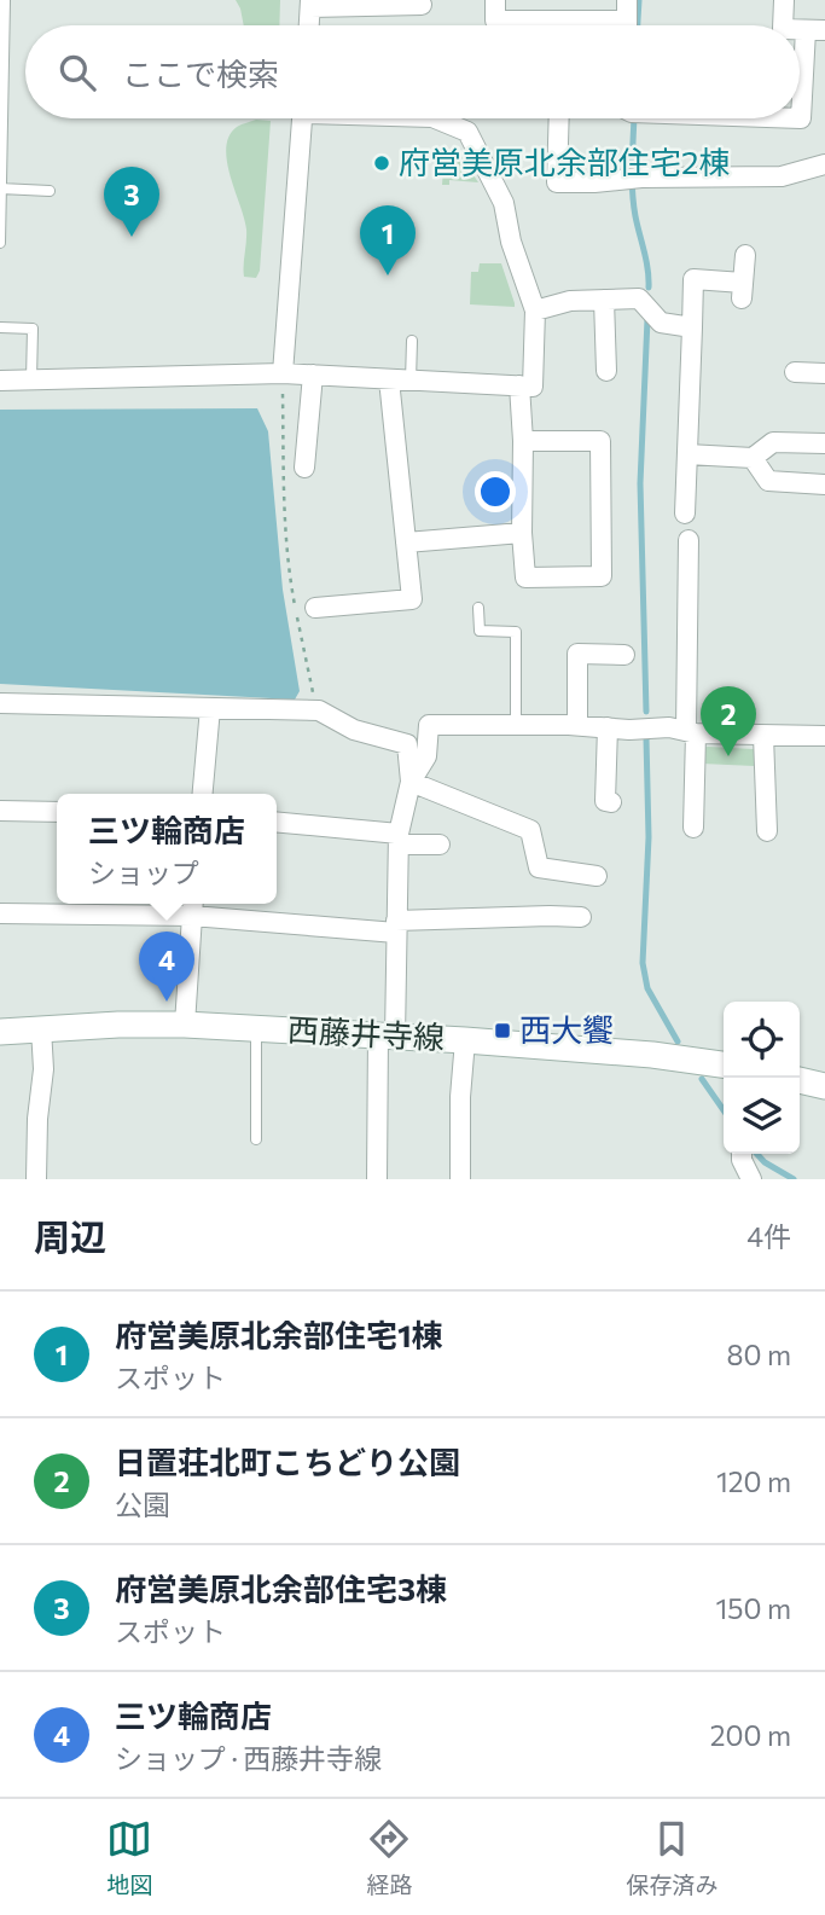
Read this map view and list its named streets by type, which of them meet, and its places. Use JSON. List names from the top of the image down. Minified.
{"streets":{"main road":["西藤井寺線"]},"places":{"other":["府営美原北余部住宅2棟"],"transit":["西大饗"]},"page":{"search":"ここで検索","pins":["3","1","2","4"],"popup":["三ツ輪商店","ショップ"],"heading":["周辺","4件"],"list":[{"mark":"1","name":"府営美原北余部住宅1棟","note":"スポット","value":"80 m"},{"mark":"2","name":"日置荘北町こちどり公園","note":"公園","value":"120 m"},{"mark":"3","name":"府営美原北余部住宅3棟","note":"スポット","value":"150 m"},{"mark":"4","name":"三ツ輪商店","note":"ショップ · 西藤井寺線","value":"200 m"}],"nav":["地図","経路","保存済み"]}}
